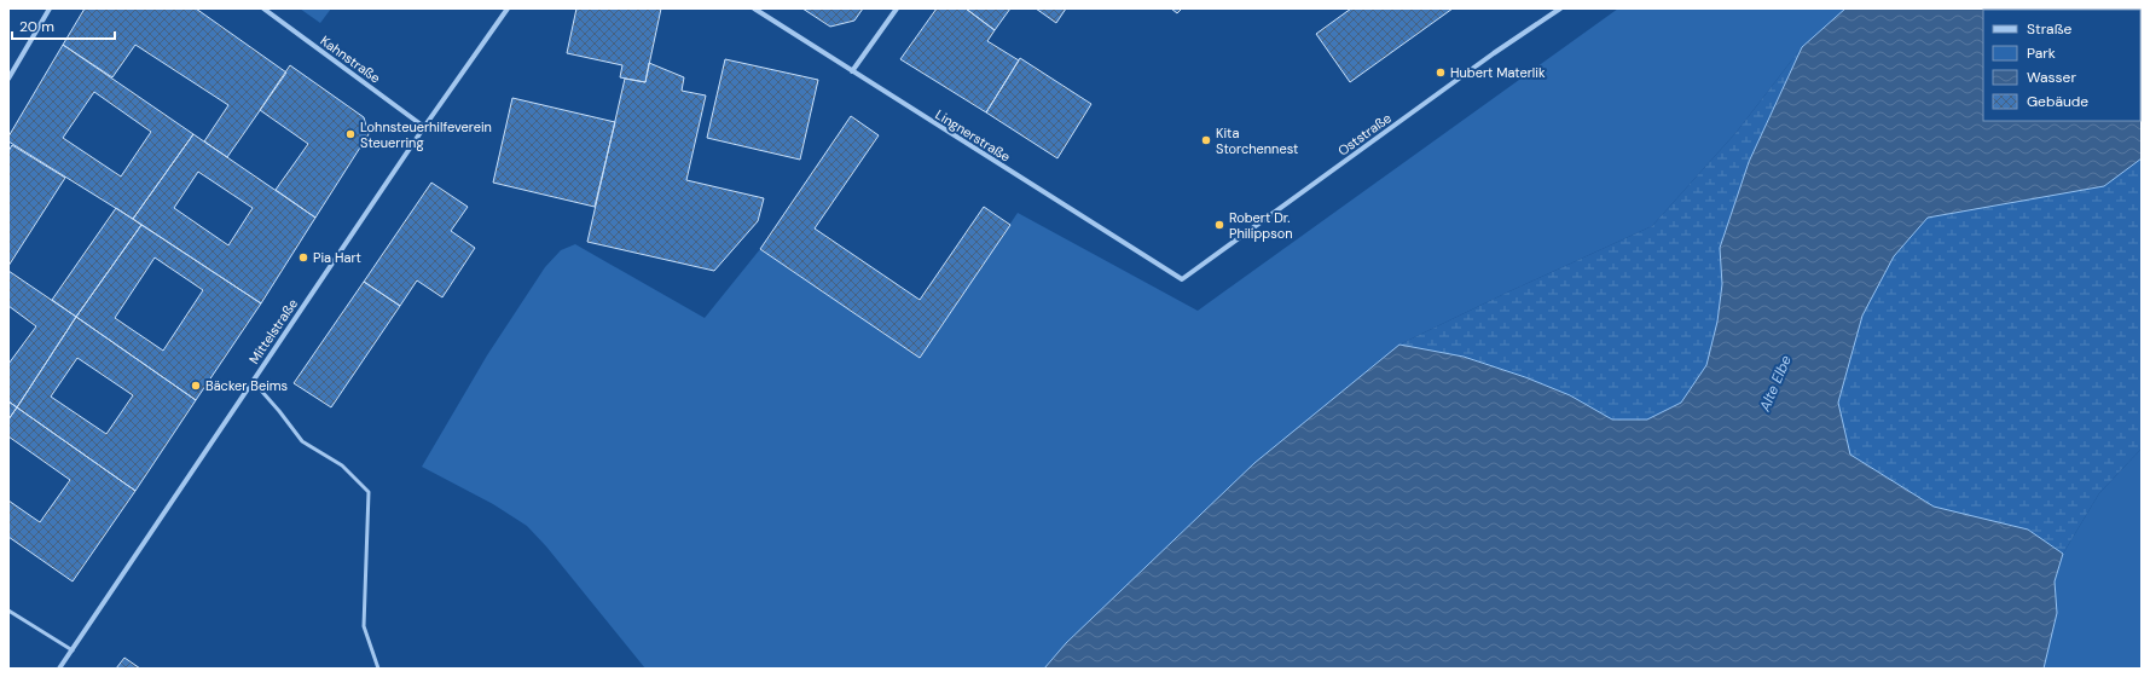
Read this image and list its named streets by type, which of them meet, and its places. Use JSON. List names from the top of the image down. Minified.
{"streets":{"street":["Kahnstraße","Oststraße","Lingnerstraße","Mittelstraße"]},"crossings":[["Kahnstraße","Mittelstraße"],["Oststraße","Lingnerstraße"]],"water":["Alte Elbe"],"places":["Hubert Materlik","Lohnsteuerhilfeverein Steuerring","Kita Storchennest","Robert Dr. Philippson","Pia Hart","Bäcker Beims"],"legend":["Straße","Park","Wasser","Gebäude"],"scale_bar":"20 m"}
